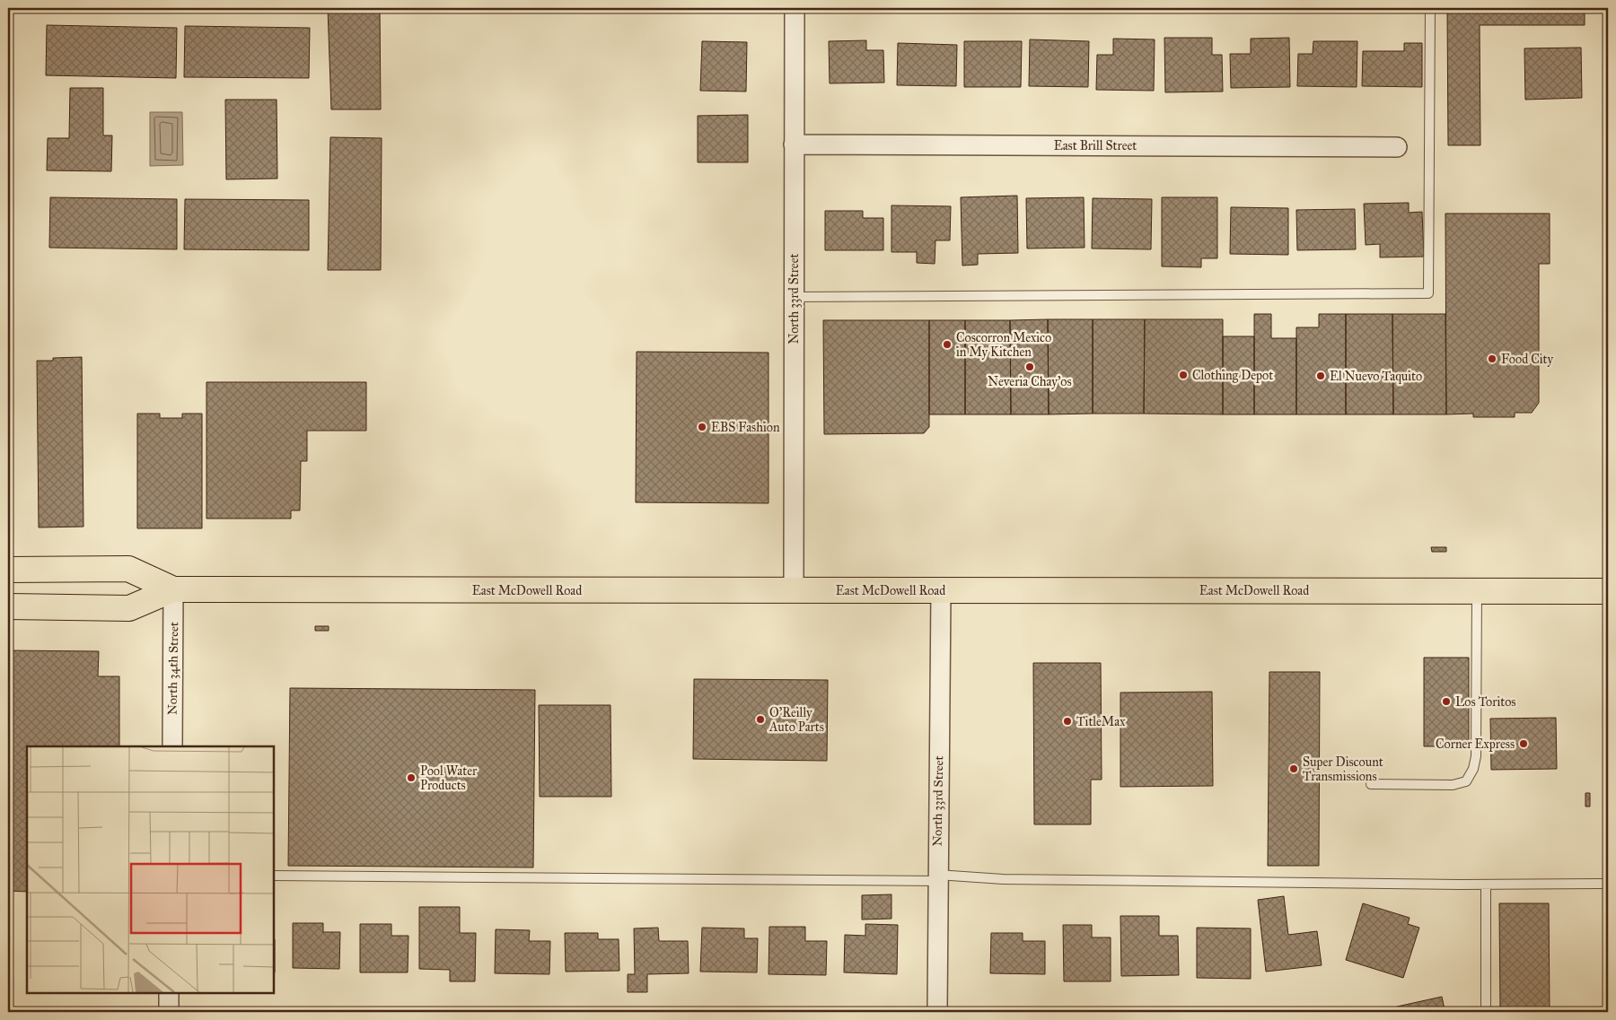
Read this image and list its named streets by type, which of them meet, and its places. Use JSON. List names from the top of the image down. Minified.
{"streets":{"main road":["East McDowell Road"],"street":["East Brill Street","North 33rd Street","North 34th Street"]},"crossings":[["East Brill Street","North 33rd Street"],["North 33rd Street","East McDowell Road"],["East McDowell Road","North 34th Street"]],"places":["Coscorron Mexico in My Kitchen","Food City","Neveria Chay'os","Clothing Depot","El Nuevo Taquito","EBS Fashion","Los Toritos","O'Reilly Auto Parts","TitleMax","Corner Express","Super Discount Transmissions","Pool Water Products"]}
